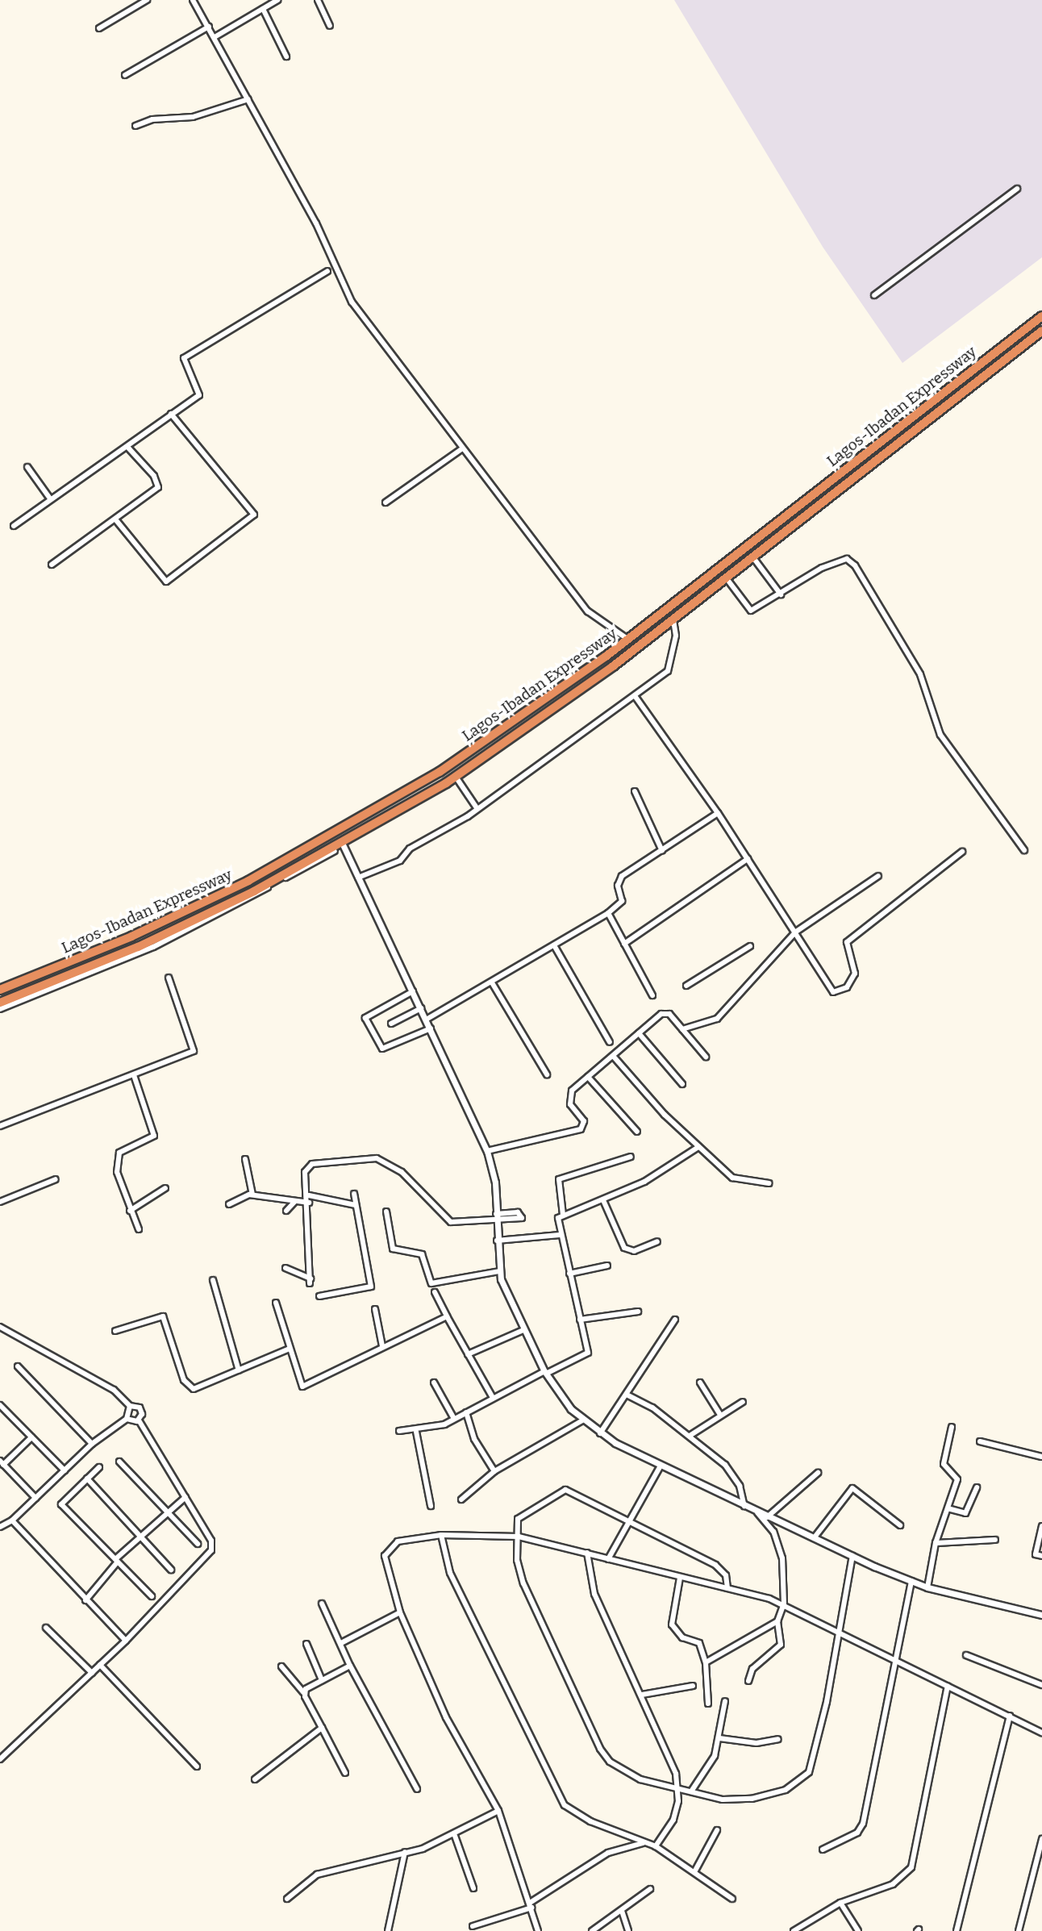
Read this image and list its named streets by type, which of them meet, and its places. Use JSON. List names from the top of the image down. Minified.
{"streets":{"highway":["Lagos-Ibadan Expressway"]}}
